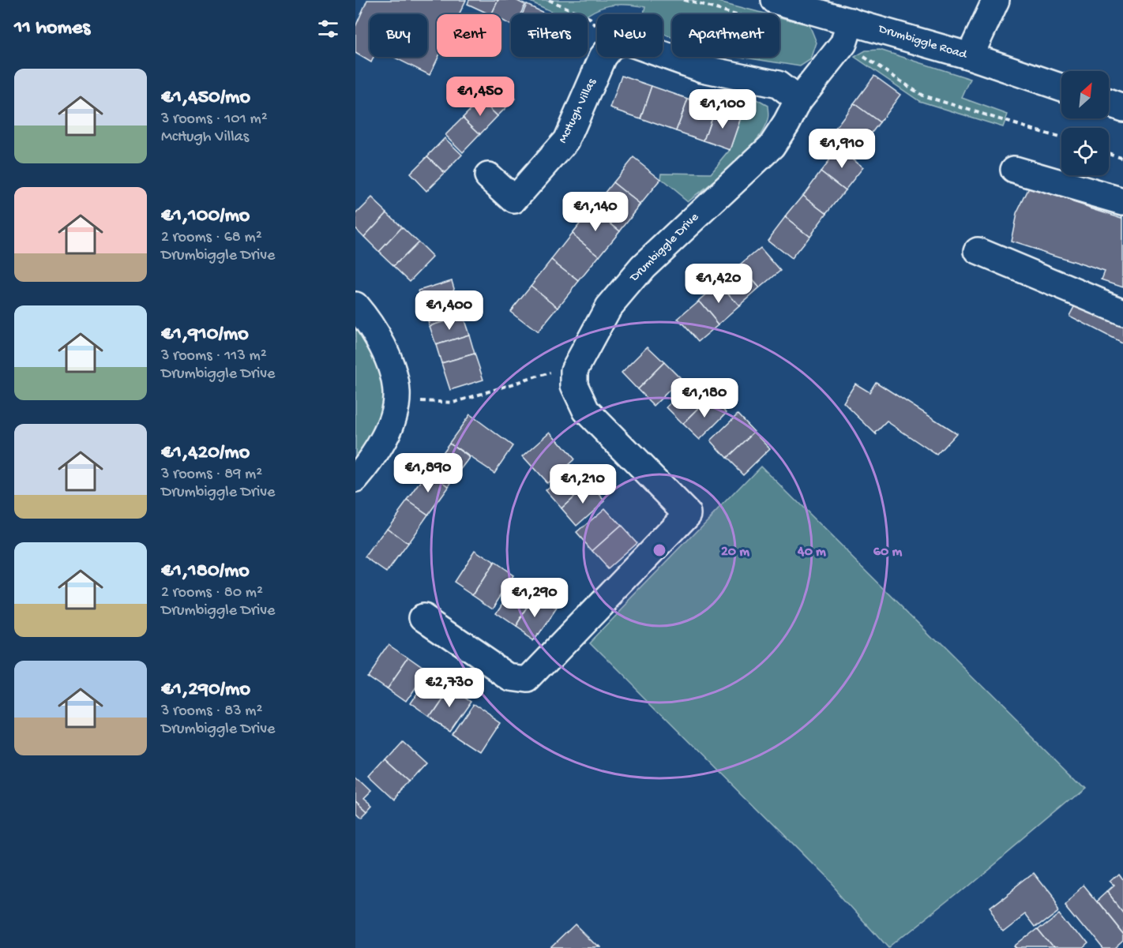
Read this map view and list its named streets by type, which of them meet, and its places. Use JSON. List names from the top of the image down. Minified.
{"streets":{"street":["Drumbiggle Road","McHugh Villas","Drumbiggle Drive"]},"crossings":[["Drumbiggle Road","Drumbiggle Drive"]],"north":"top right","page":{"heading":"11 homes","chip":["Buy","Rent","Filters","New","Apartment"],"list":[{"name":"€1,450/mo","note":"3 rooms · 101 m² · McHugh Villas"},{"name":"€1,100/mo","note":"2 rooms · 68 m² · Drumbiggle Drive"},{"name":"€1,910/mo","note":"3 rooms · 113 m² · Drumbiggle Drive"},{"name":"€1,420/mo","note":"3 rooms · 89 m² · Drumbiggle Drive"},{"name":"€1,180/mo","note":"2 rooms · 80 m² · Drumbiggle Drive"},{"name":"€1,290/mo","note":"3 rooms · 83 m² · Drumbiggle Drive"}],"price":["€1,450","€1,100","€1,910","€1,140","€1,420","€1,400","€1,180","€1,890","€1,210","€1,290","€2,730"]},"rings":["20 m","40 m","60 m"]}
